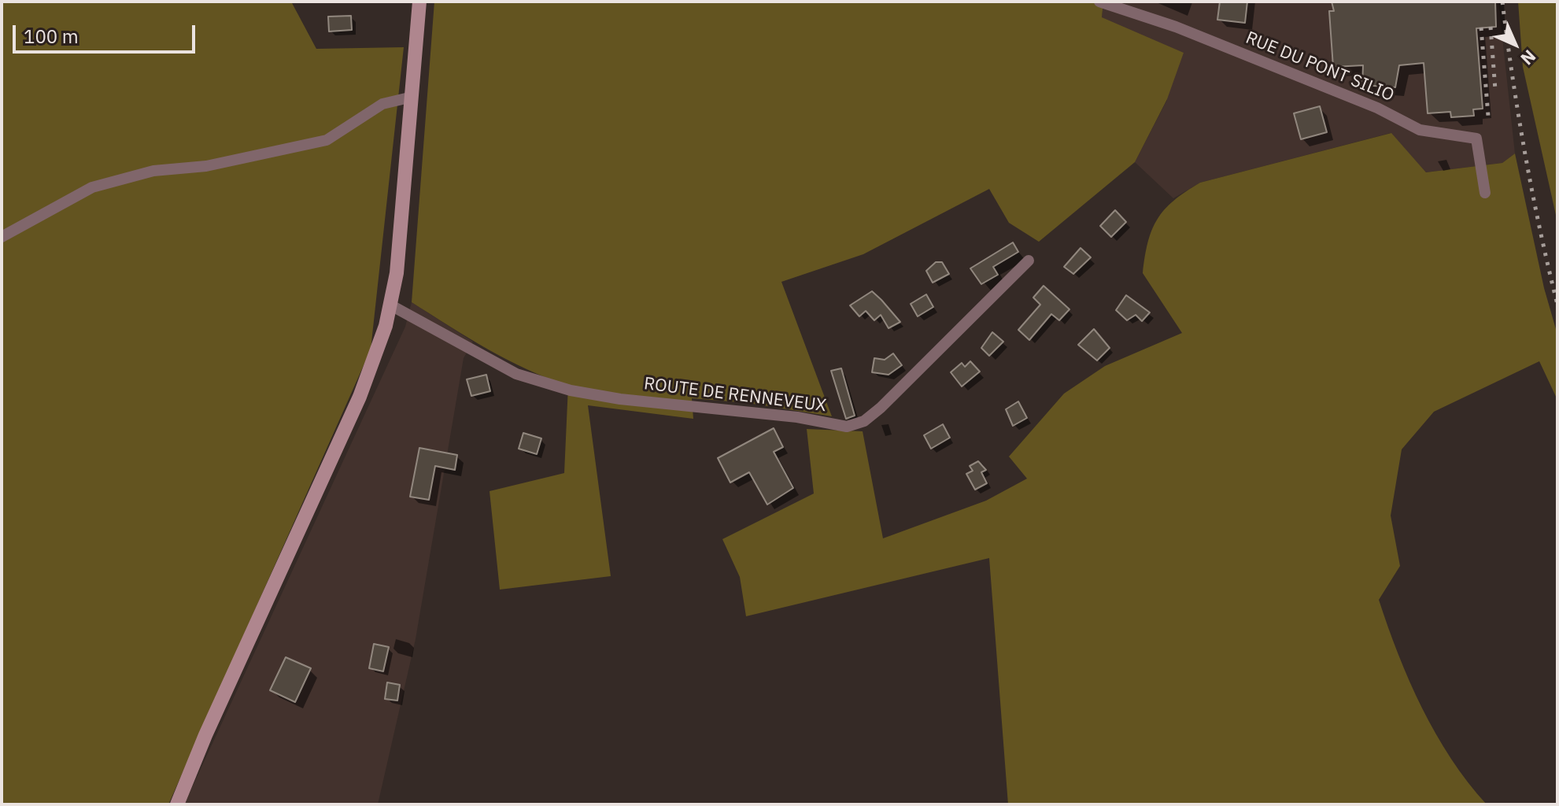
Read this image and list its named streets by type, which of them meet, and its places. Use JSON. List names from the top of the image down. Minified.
{"streets":{"street":["RUE DU PONT SILIO","ROUTE DE RENNEVEUX"]},"scale_bar":"100 m","north":"bottom right"}
